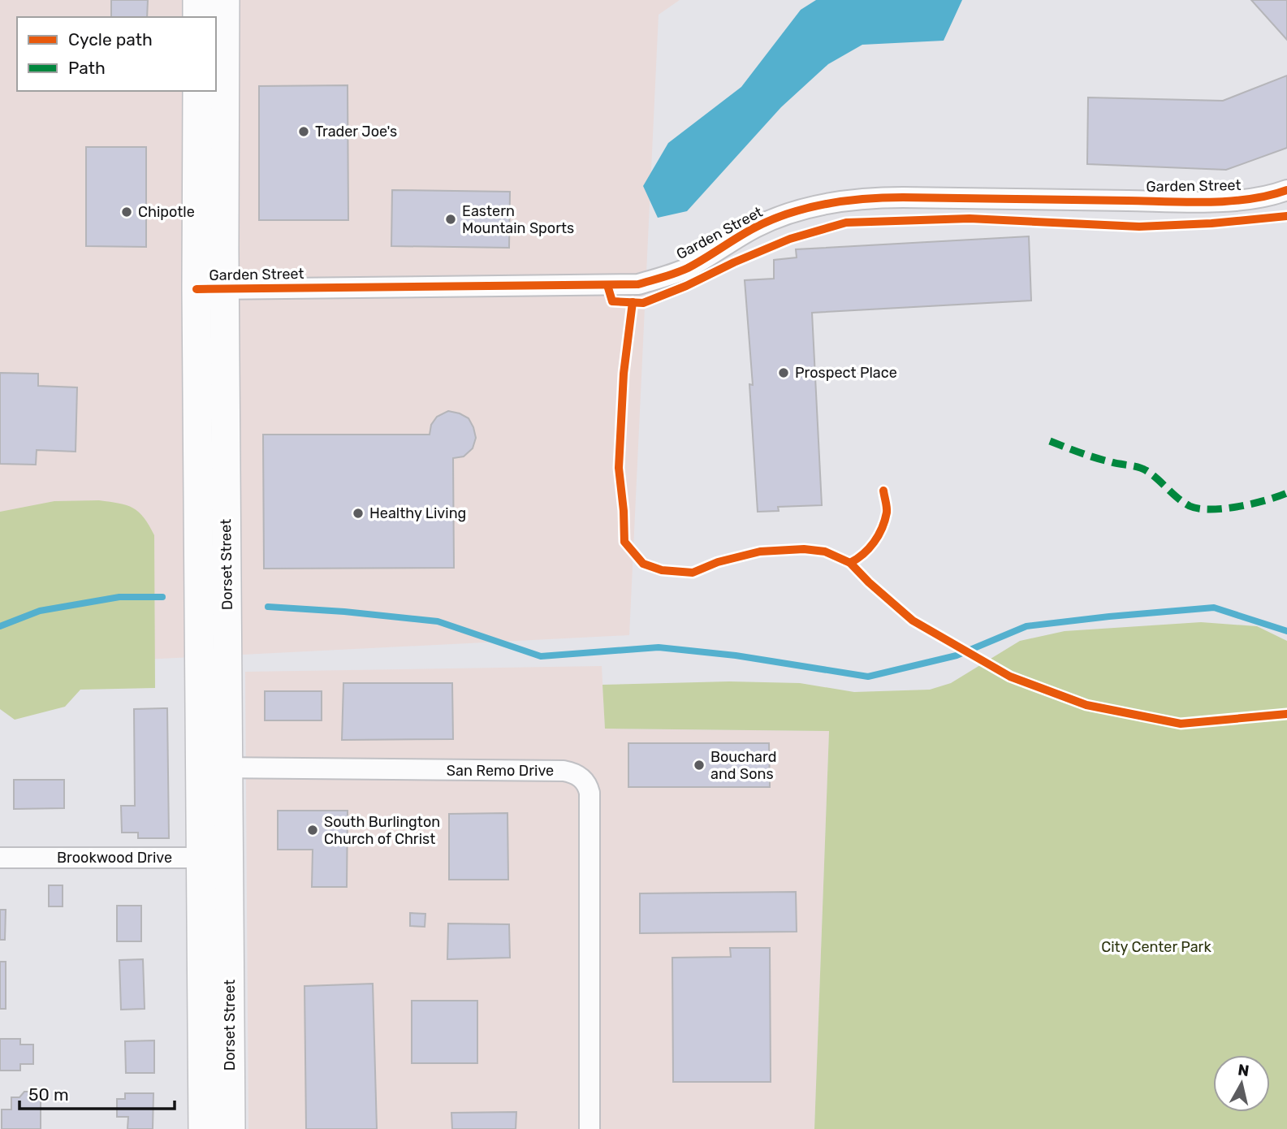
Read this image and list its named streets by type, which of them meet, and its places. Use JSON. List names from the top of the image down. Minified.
{"streets":{"main road":["Dorset Street"],"street":["Garden Street","San Remo Drive","Brookwood Drive"]},"crossings":[["Garden Street","Dorset Street"],["Dorset Street","San Remo Drive"],["Dorset Street","Brookwood Drive"]],"parks":["City Center Park"],"places":["Trader Joe's","Chipotle","Eastern Mountain Sports","Prospect Place","Healthy Living","Bouchard and Sons","South Burlington Church of Christ"],"legend":["Cycle path","Path"],"scale_bar":"50 m","north":"top"}
